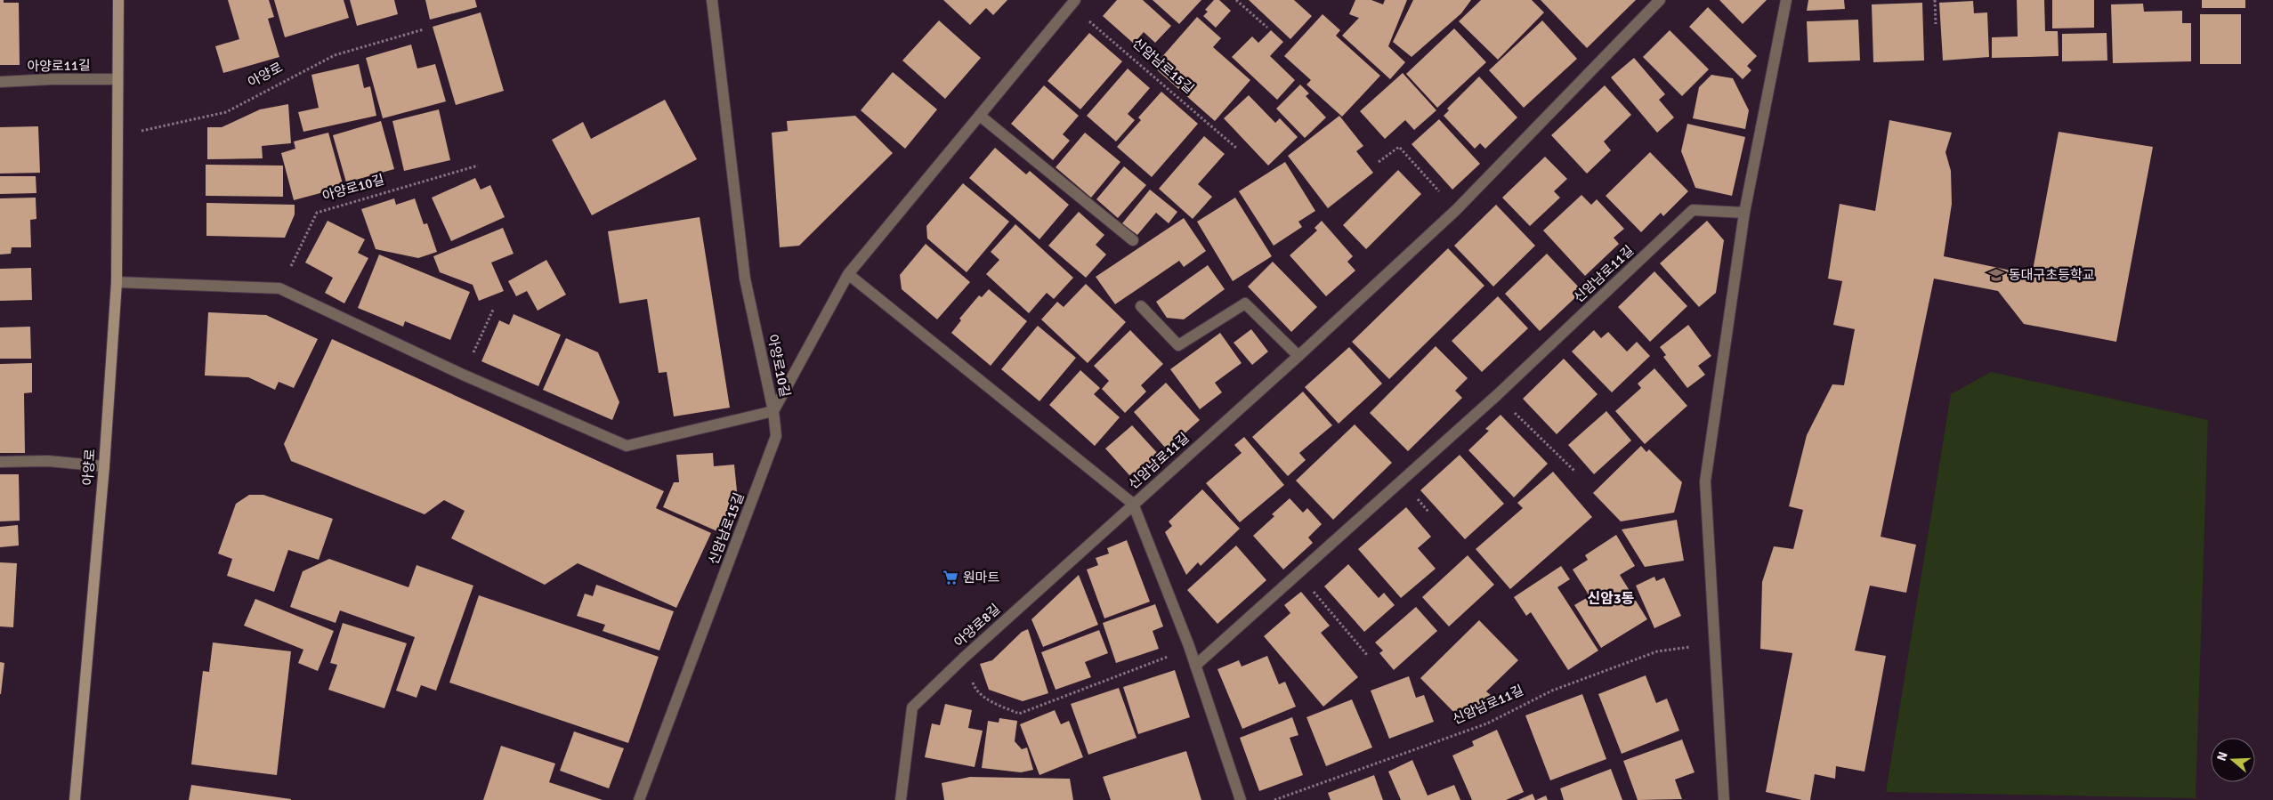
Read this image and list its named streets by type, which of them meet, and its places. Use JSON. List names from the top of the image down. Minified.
{"streets":{"main road":["아양로"],"street":["아양로11길","신암남로15길","아양로10길","신암남로11길","아양로8길"]},"crossings":[["아양로11길","아양로"],["신암남로15길","아양로10길"],["아양로","아양로10길"],["신암남로11길","아양로8길"]],"districts":["신암3동"],"places":{"school or university":["동대구초등학교"],"supermarket":["원마트"]},"north":"left"}
